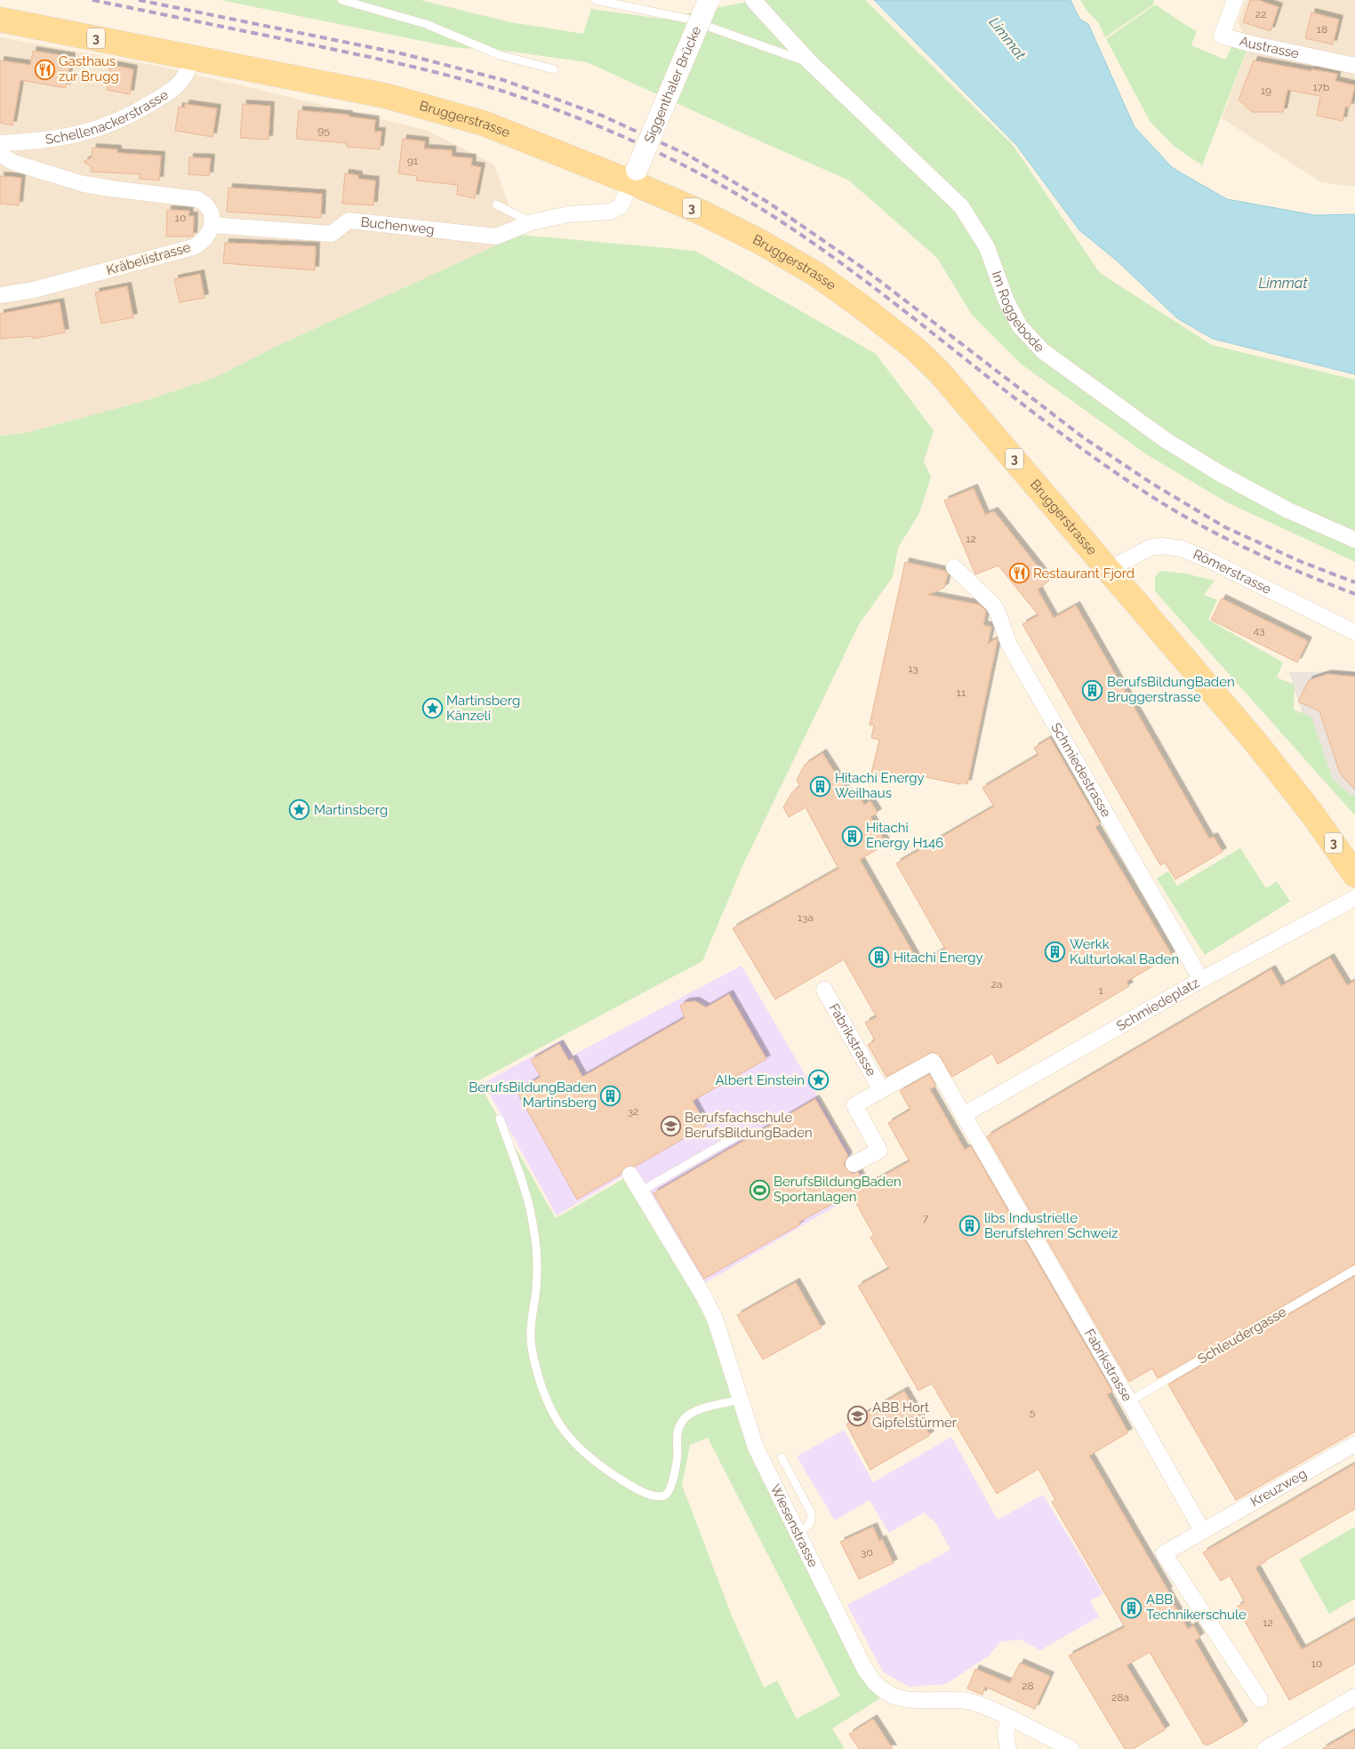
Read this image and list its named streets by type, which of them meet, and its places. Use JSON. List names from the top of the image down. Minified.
{"streets":{"main road":["3","Siggenthaler Brücke","Bruggerstrasse"],"street":["Austrasse","Schellenackerstrasse","Buchenweg","Kräbelistrasse","Im Roggebode","Römerstrasse","Schmiedestrasse","Schmiedeplatz","Fabrikstrasse","Kreuzweg","Wiesenstrasse"],"lane":["Schleudergasse"]},"crossings":[["Siggenthaler Brücke","Bruggerstrasse"],["Siggenthaler Brücke","Buchenweg"],["Schellenackerstrasse","Bruggerstrasse"],["Bruggerstrasse","Buchenweg"],["Bruggerstrasse","Römerstrasse"],["Buchenweg","Kräbelistrasse"],["Schmiedestrasse","Schmiedeplatz"],["Schmiedeplatz","Fabrikstrasse"],["Fabrikstrasse","Schleudergasse"],["Fabrikstrasse","Kreuzweg"]],"water":["Limmat"],"places":{"restaurant":["Gasthaus zur Brugg","Restaurant Fjord"],"building":["BerufsBildungBaden Bruggerstrasse","Hitachi Energy Weilhaus","Hitachi Energy H146","Werkk Kulturlokal Baden","Hitachi Energy","BerufsBildungBaden Martinsberg","libs Industrielle Berufslehren Schweiz","ABB Technikerschule"],"place":["Martinsberg Känzeli","Martinsberg","Albert Einstein"],"school or university":["Berufsfachschule BerufsBildungBaden","ABB Hort Gipfelstürmer"],"sports":["BerufsBildungBaden Sportanlagen"]},"house_numbers":["22","18","17b","19","95","91","10","12","43","13","11","13a","2a","1","32","7","5","30","12","10","28","28a"]}
